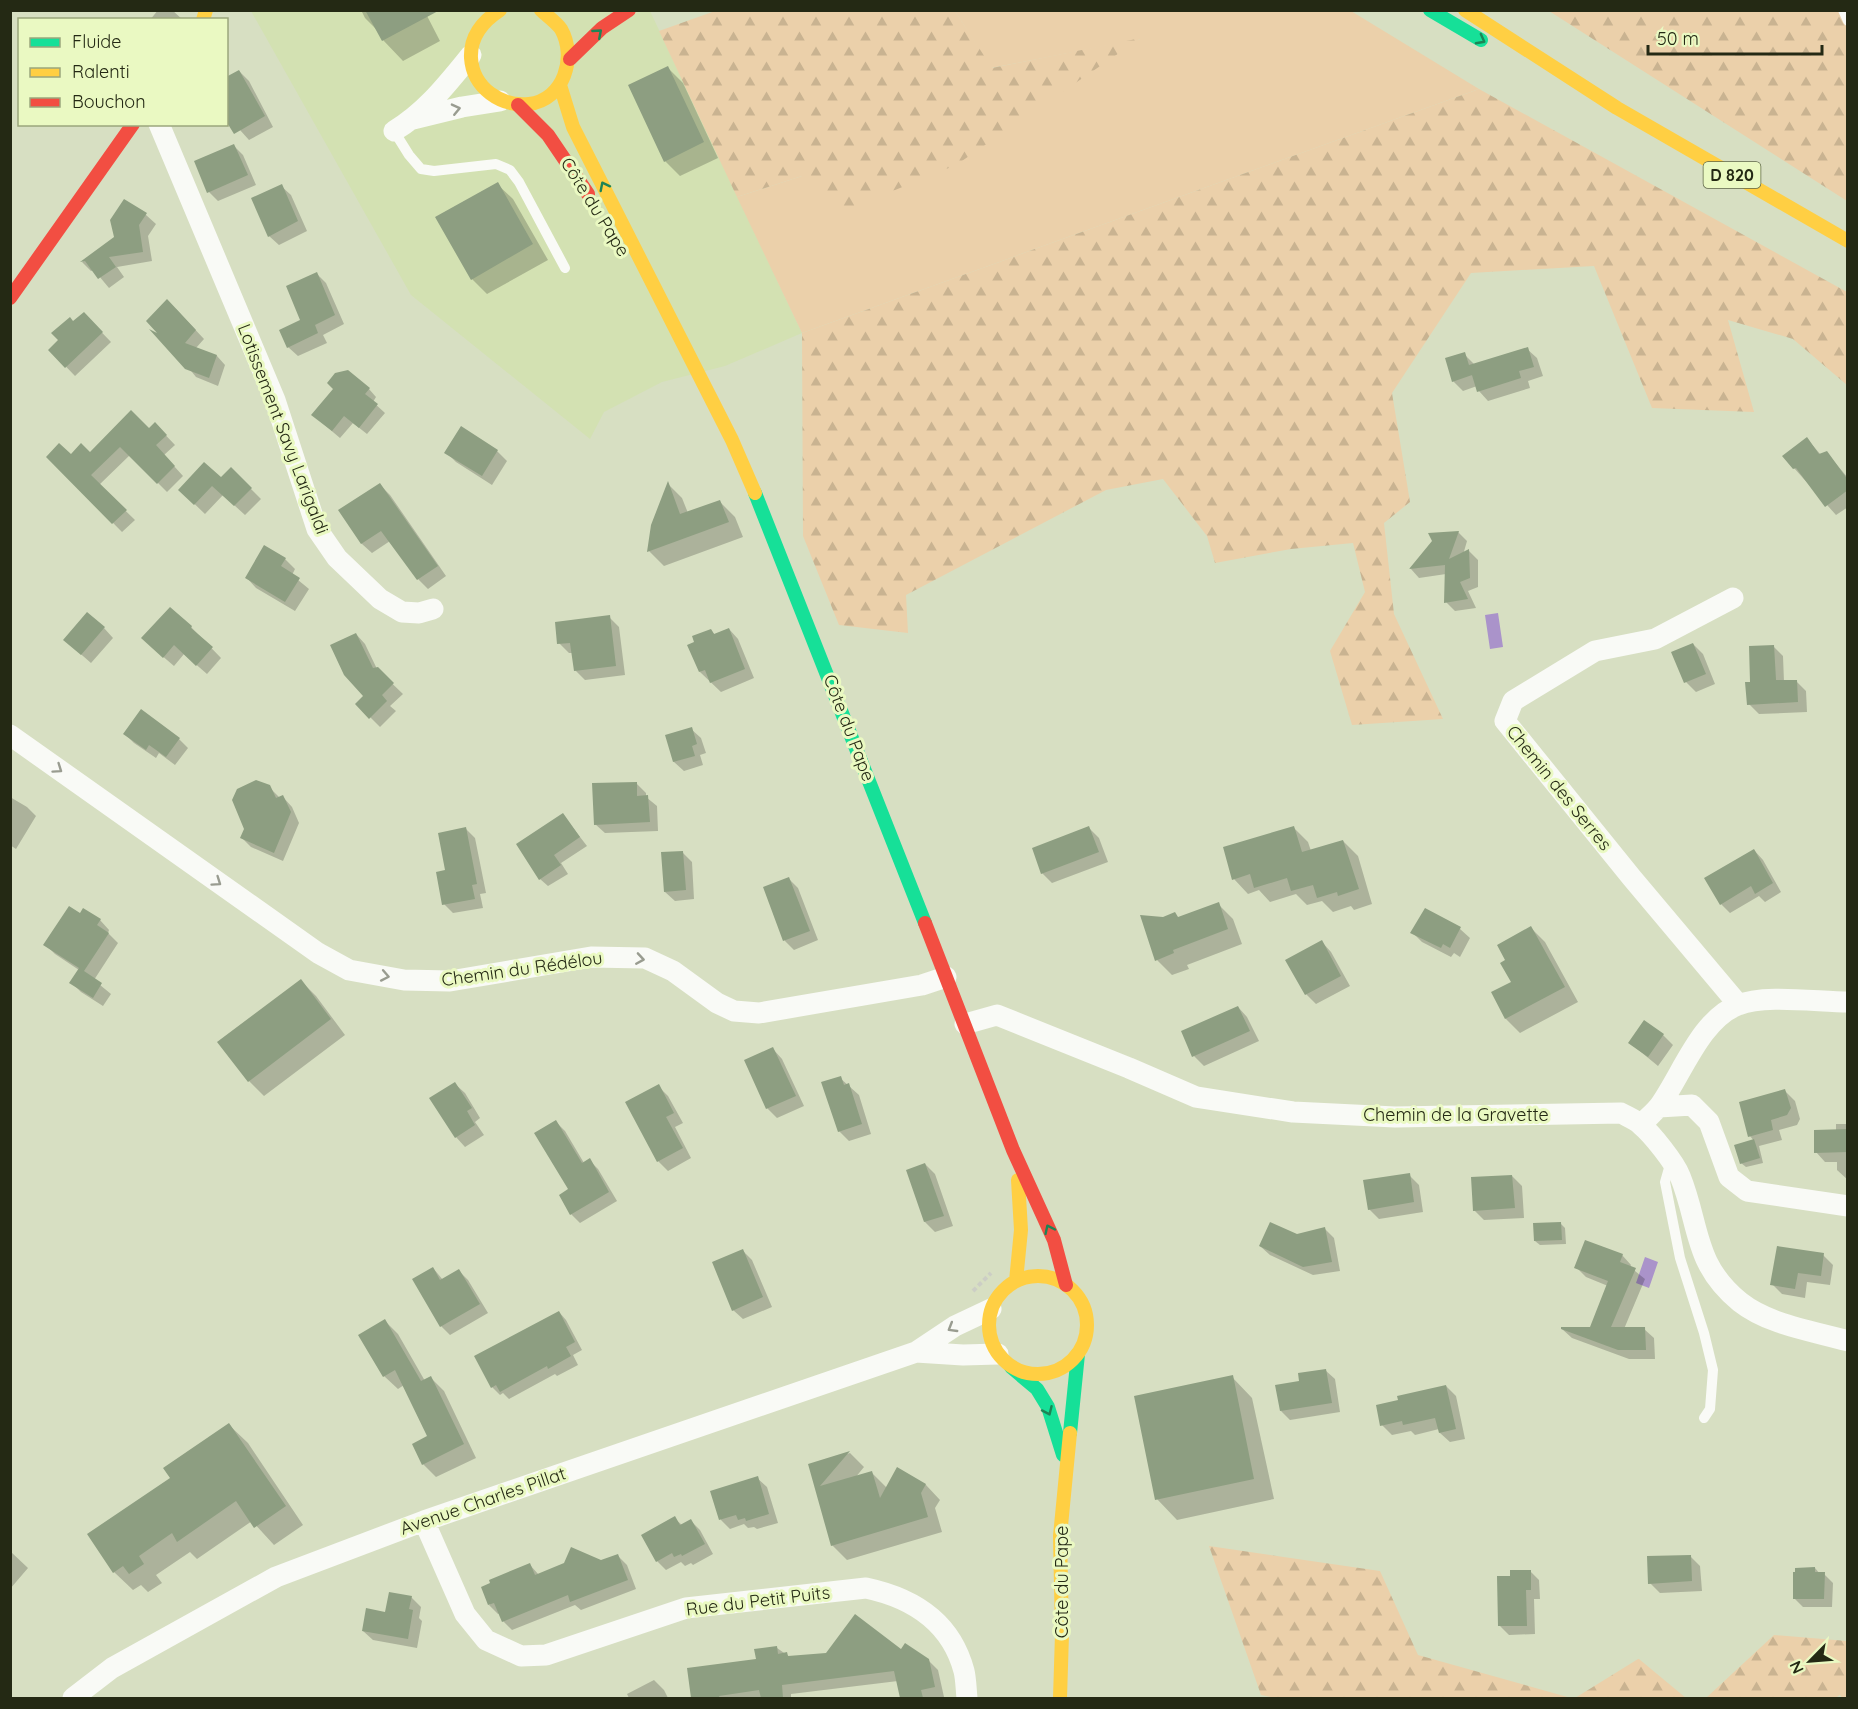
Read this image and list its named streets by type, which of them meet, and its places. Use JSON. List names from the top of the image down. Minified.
{"streets":{"main road":["D 820","Côte du Pape"],"street":["Lotissement Savy Larigaldi","Chemin des Serres","Chemin du Rédélou","Chemin de la Gravette","Avenue Charles Pillat","Rue du Petit Puits"]},"crossings":[["Côte du Pape","Chemin du Rédélou"],["Côte du Pape","Chemin de la Gravette"],["Côte du Pape","Avenue Charles Pillat"],["Avenue Charles Pillat","Rue du Petit Puits"]],"one_way":["Chemin du Rédélou"],"legend":["Fluide","Ralenti","Bouchon"],"scale_bar":"50 m","north":"bottom left"}
